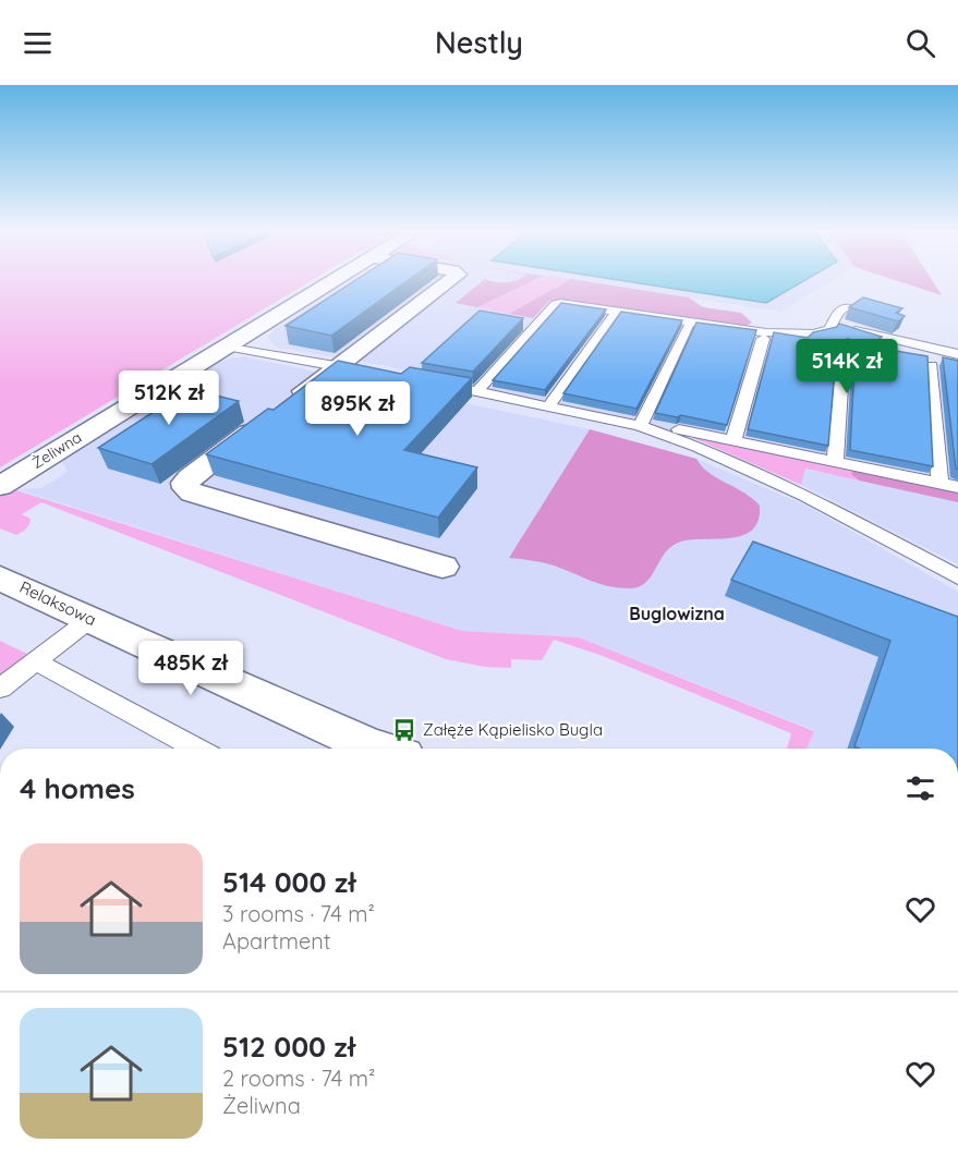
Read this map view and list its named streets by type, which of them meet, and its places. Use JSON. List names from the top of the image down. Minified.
{"streets":{"street":["Żeliwna","Relaksowa"]},"districts":["Buglowizna"],"places":{"bus stop":["Załęże Kąpielisko Bugla"]},"page":{"header":"Nestly","price":["514K zł","512K zł","895K zł","485K zł"],"heading":"4 homes","list":[{"name":"514 000 zł","note":"3 rooms · 74 m² · Apartment"},{"name":"512 000 zł","note":"2 rooms · 74 m² · Żeliwna"}]}}
